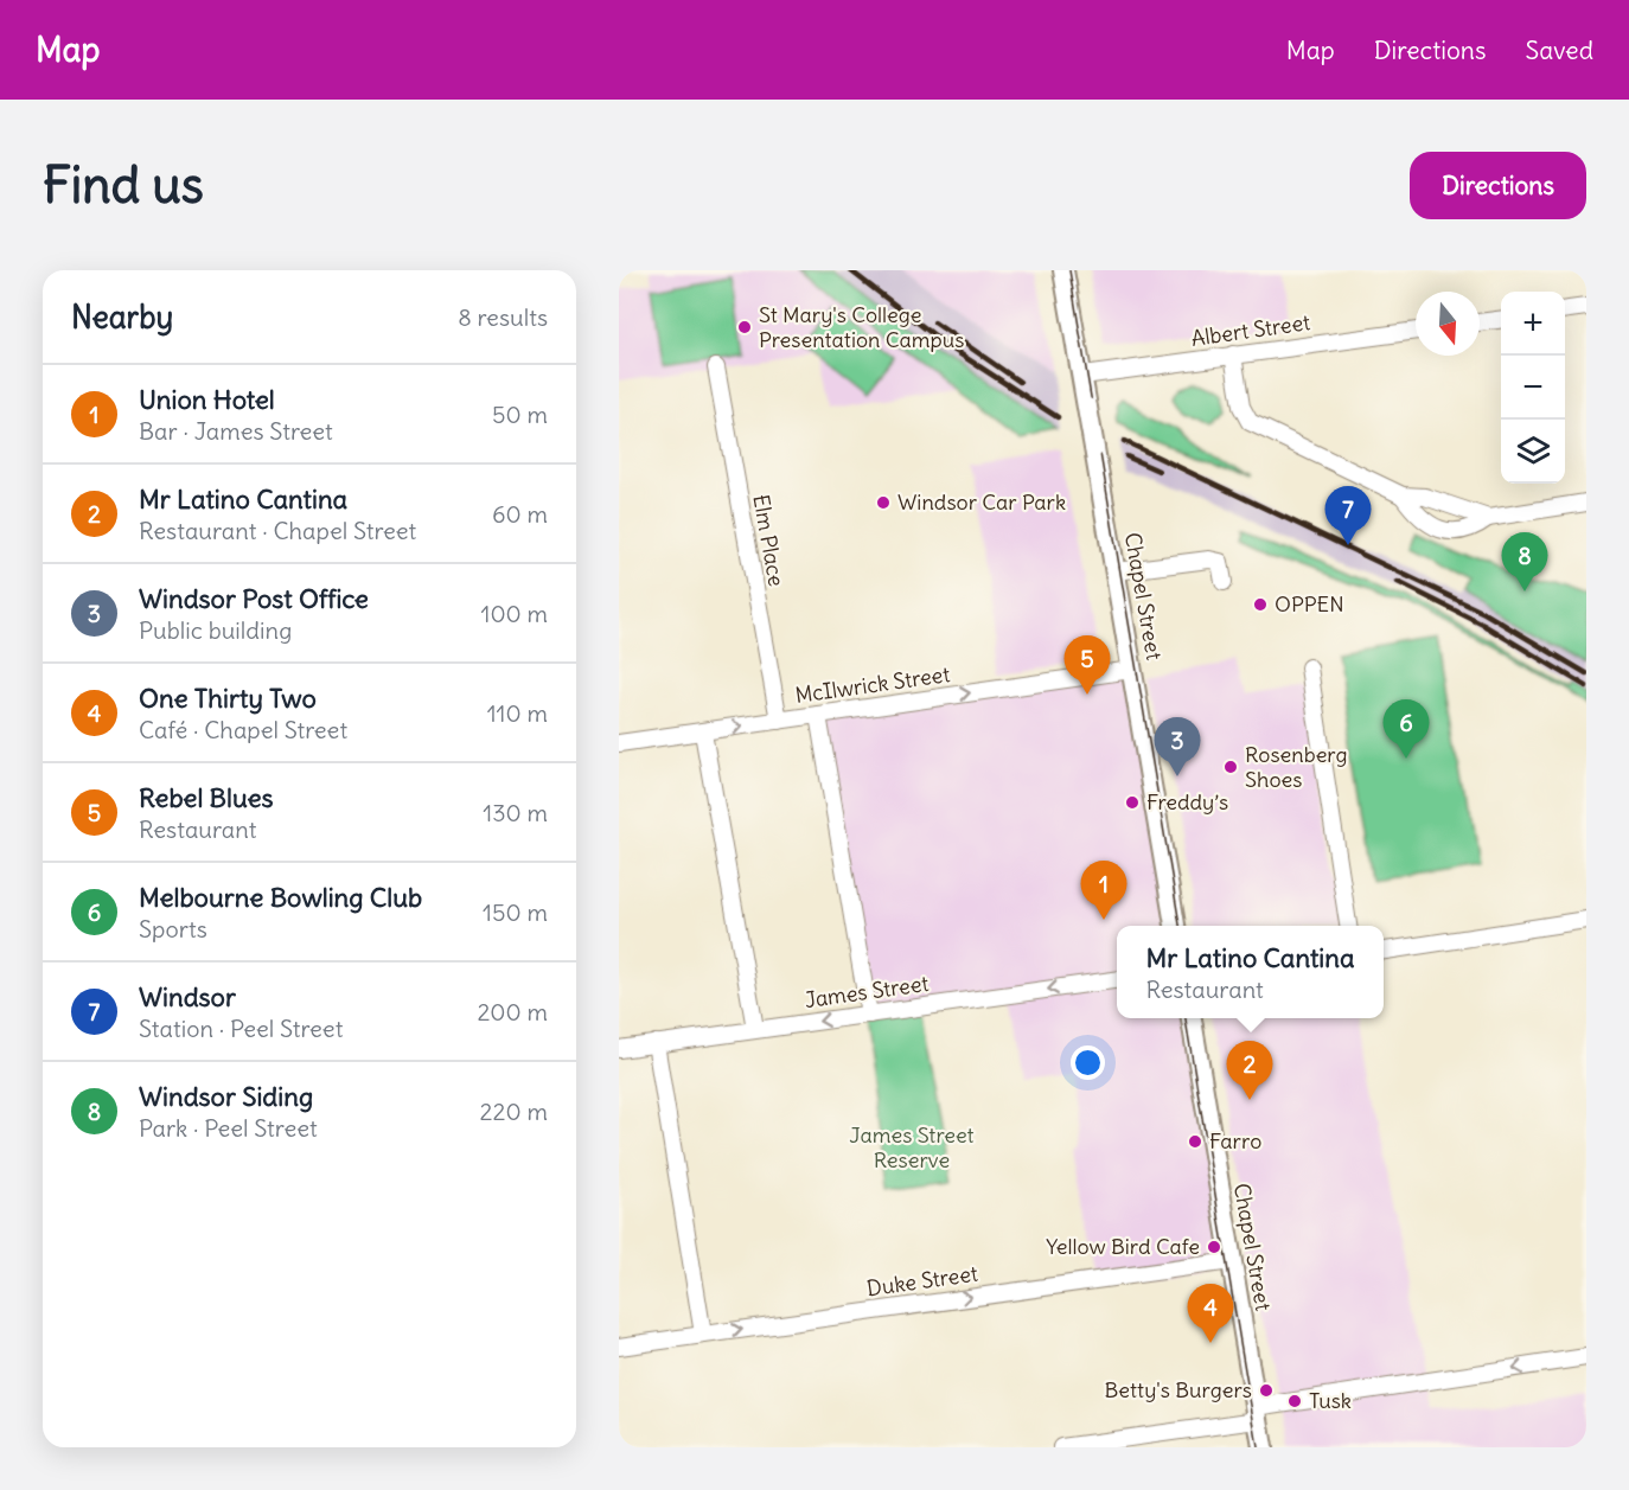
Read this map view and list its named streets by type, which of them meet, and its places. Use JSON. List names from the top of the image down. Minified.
{"streets":{"street":["Albert Street","Elm Place","Chapel Street","McIlwrick Street","James Street","Duke Street"]},"crossings":[["Albert Street","Chapel Street"],["Elm Place","McIlwrick Street"],["Chapel Street","McIlwrick Street"],["Chapel Street","Duke Street"]],"one_way":["McIlwrick Street","James Street","Duke Street"],"parks":["James Street Reserve"],"places":["St Mary's College Presentation Campus","Windsor Car Park","OPPEN","Rosenberg Shoes","Freddy’s","Farro","Yellow Bird Cafe","Betty's Burgers","Tusk"],"north":"bottom","page":{"header":"Map","nav":["Map","Directions","Saved"],"buttons":"Directions","title":"Find us","heading":["Nearby","8 results"],"map_buttons":["+","−"],"list":[{"mark":"1","name":"Union Hotel","note":"Bar · James Street","value":"50 m"},{"mark":"2","name":"Mr Latino Cantina","note":"Restaurant · Chapel Street","value":"60 m"},{"mark":"3","name":"Windsor Post Office","note":"Public building","value":"100 m"},{"mark":"4","name":"One Thirty Two","note":"Café · Chapel Street","value":"110 m"},{"mark":"5","name":"Rebel Blues","note":"Restaurant","value":"130 m"},{"mark":"6","name":"Melbourne Bowling Club","note":"Sports","value":"150 m"},{"mark":"7","name":"Windsor","note":"Station · Peel Street","value":"200 m"},{"mark":"8","name":"Windsor Siding","note":"Park · Peel Street","value":"220 m"}],"pins":["7","8","5","6","3","1","2","4"],"popup":["Mr Latino Cantina","Restaurant"]}}
